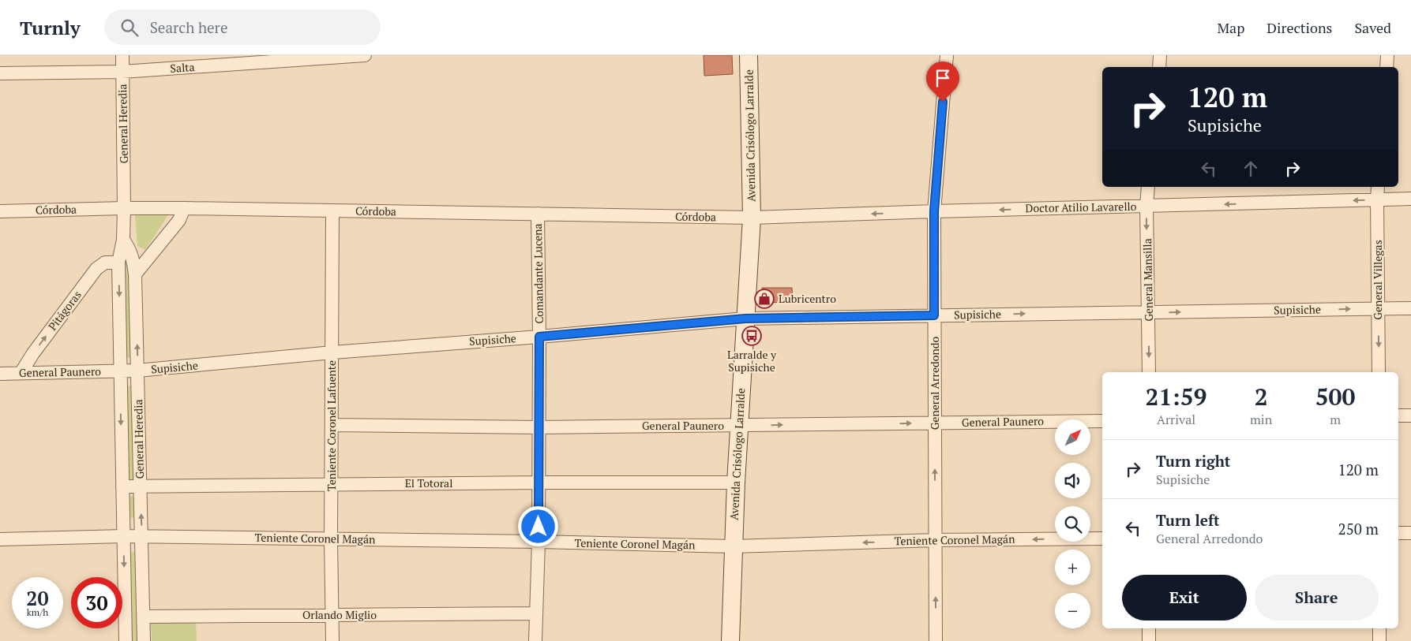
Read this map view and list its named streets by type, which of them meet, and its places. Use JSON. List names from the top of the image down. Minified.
{"streets":{"main road":["Avenida Crisólogo Larralde"],"street":["Salta","General Heredia","Doctor Atilio Lavarello","Córdoba","Comandante Lucena","General Mansilla","General Villegas","Supisiche","Pitágoras","General Paunero","General Arredondo","Teniente Coronel Lafuente","El Totoral","Teniente Coronel Magán","Orlando Miglio"]},"crossings":[["Salta","General Heredia"],["General Heredia","Córdoba"],["General Heredia","Supisiche"],["General Heredia","Pitágoras"],["General Heredia","General Paunero"],["General Heredia","El Totoral"],["General Heredia","Teniente Coronel Magán"],["General Heredia","Orlando Miglio"],["Avenida Crisólogo Larralde","Doctor Atilio Lavarello"],["Avenida Crisólogo Larralde","Córdoba"],["Avenida Crisólogo Larralde","Supisiche"],["Avenida Crisólogo Larralde","General Paunero"],["Avenida Crisólogo Larralde","El Totoral"],["Avenida Crisólogo Larralde","Teniente Coronel Magán"],["Doctor Atilio Lavarello","Córdoba"],["Doctor Atilio Lavarello","General Mansilla"],["Doctor Atilio Lavarello","General Villegas"],["Doctor Atilio Lavarello","General Arredondo"],["Córdoba","Comandante Lucena"],["Córdoba","Teniente Coronel Lafuente"],["Comandante Lucena","Supisiche"],["Comandante Lucena","General Paunero"],["Comandante Lucena","El Totoral"],["Comandante Lucena","Teniente Coronel Magán"],["Comandante Lucena","Orlando Miglio"],["General Mansilla","Supisiche"],["General Villegas","Supisiche"],["Supisiche","General Paunero"],["Supisiche","General Arredondo"],["Supisiche","Teniente Coronel Lafuente"],["Pitágoras","General Paunero"],["General Paunero","General Arredondo"],["General Paunero","Teniente Coronel Lafuente"],["General Arredondo","Teniente Coronel Magán"],["Teniente Coronel Lafuente","El Totoral"],["Teniente Coronel Lafuente","Teniente Coronel Magán"],["Teniente Coronel Lafuente","Orlando Miglio"]],"one_way":["Doctor Atilio Lavarello","General Mansilla","Pitágoras","General Arredondo"],"places":{"shop":["Lubricentro"],"bus stop":["Larralde y Supisiche"]},"north":"top right","page":{"header":"Turnly","search":"Search here","nav":["Map","Directions","Saved"],"turn":["120 m","Supisiche"],"eta":["21:59","Arrival","2","min","500","m"],"map_buttons":["+","−"],"list":[{"name":"Turn right","note":"Supisiche","value":"120 m"},{"name":"Turn left","note":"General Arredondo","value":"250 m"}],"buttons":["Exit","Share"],"speed":"20 km/h","limit":"30"}}
